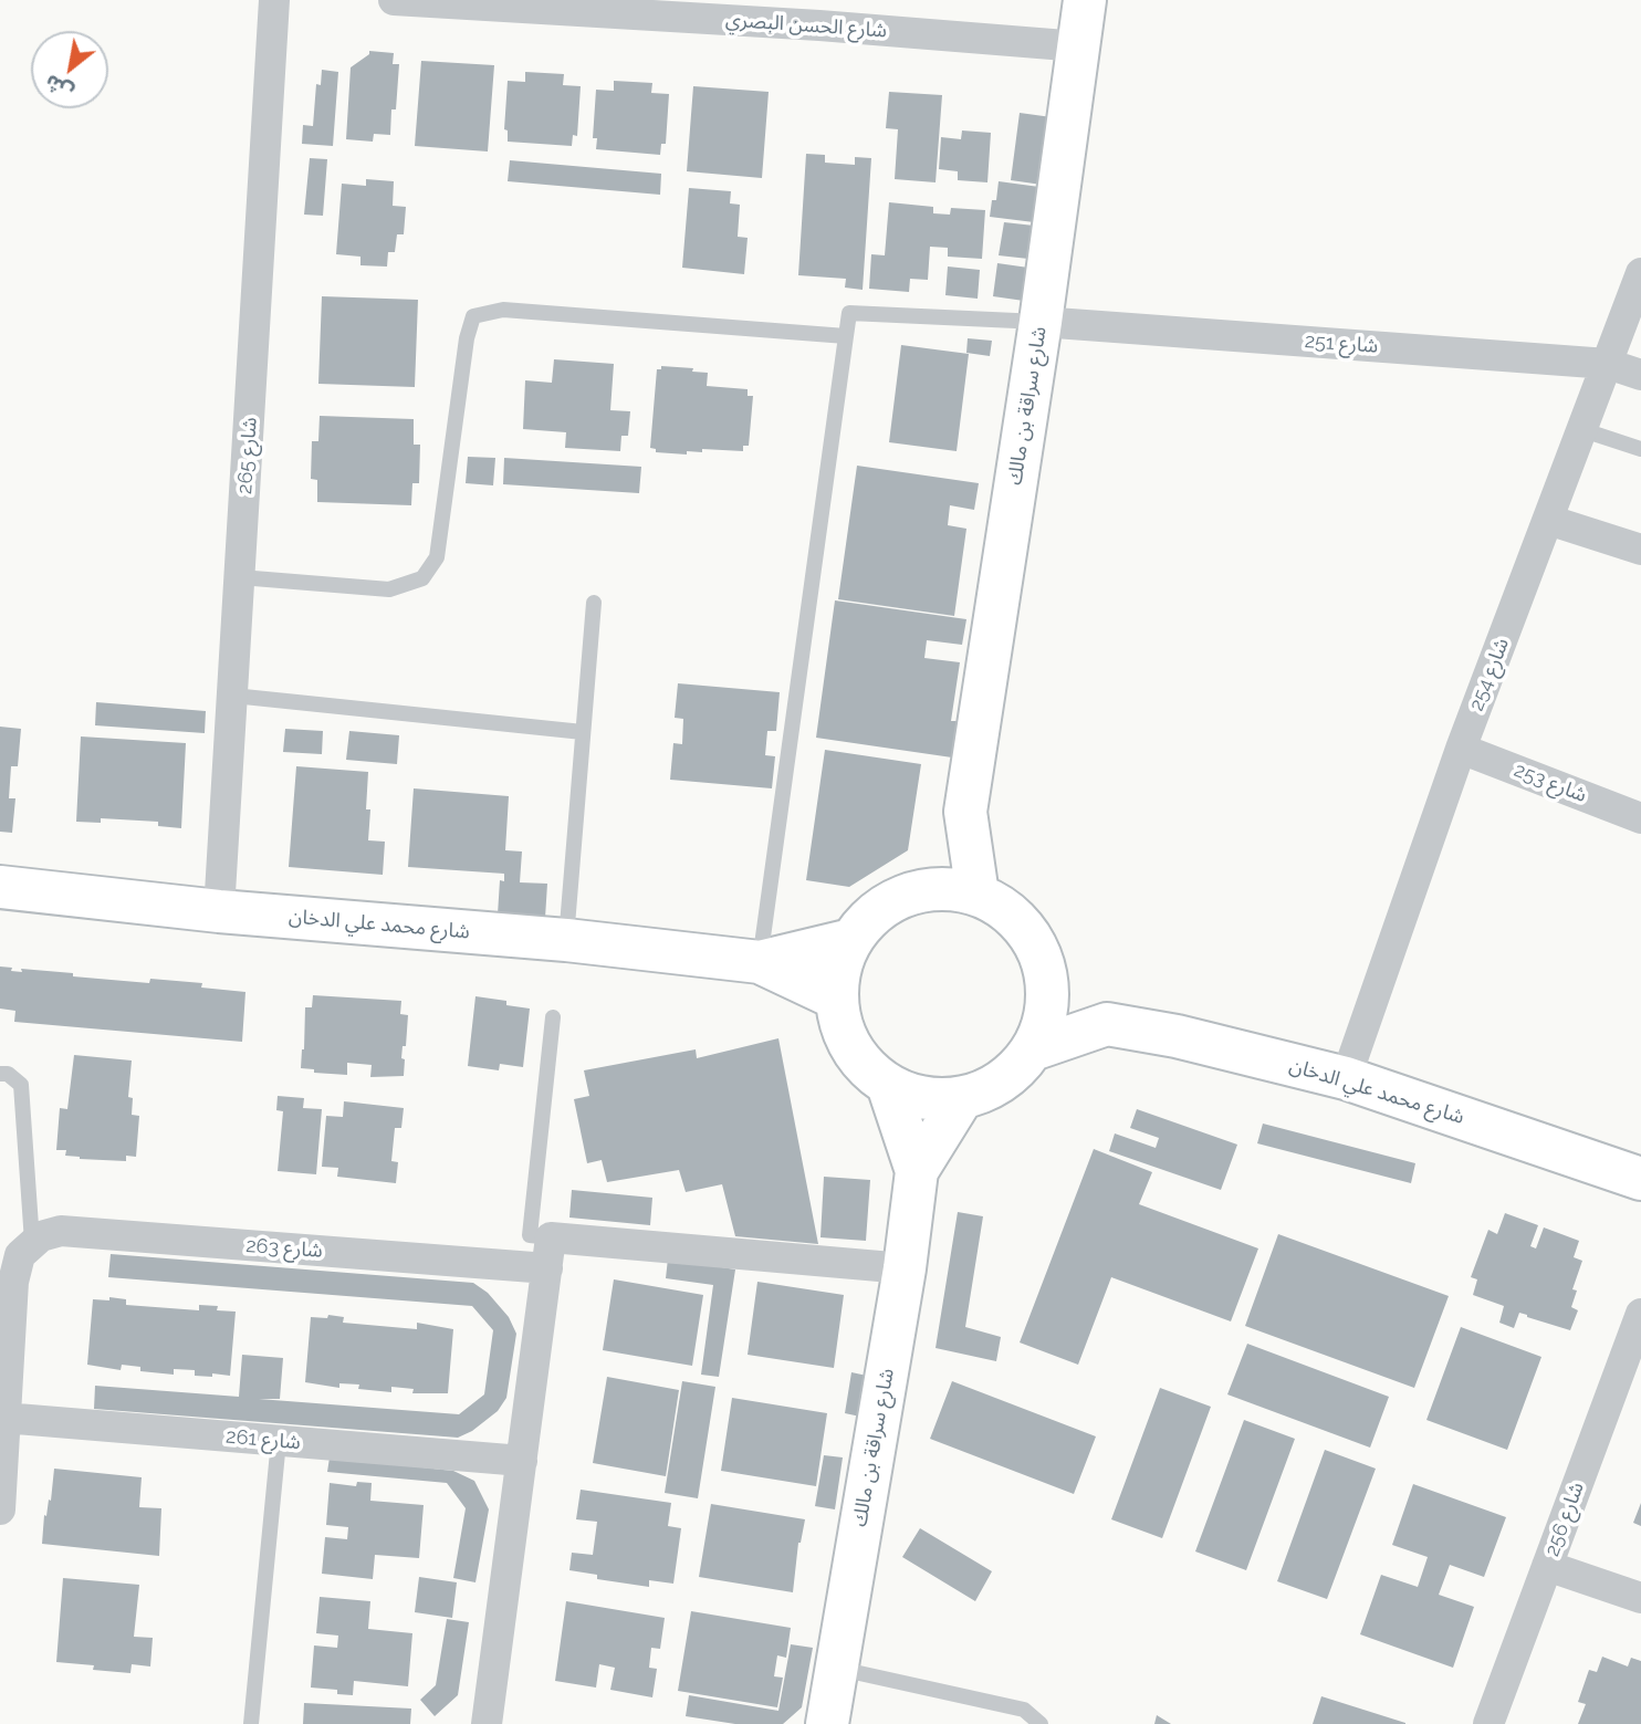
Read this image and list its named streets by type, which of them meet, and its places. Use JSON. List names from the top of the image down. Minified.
{"streets":{"street":["شارع الحسن البصري","شارع 251","شارع سراقة بن مالك","شارع 265","شارع 254","شارع 253","شارع محمد علي الدخان","شارع 263","شارع 261","شارع 256"]},"crossings":[["شارع الحسن البصري","شارع سراقة بن مالك"],["شارع 251","شارع سراقة بن مالك"],["شارع 251","شارع 254"],["شارع سراقة بن مالك","شارع محمد علي الدخان"],["شارع 265","شارع محمد علي الدخان"],["شارع 254","شارع 253"],["شارع 254","شارع محمد علي الدخان"]],"north":"bottom left"}
